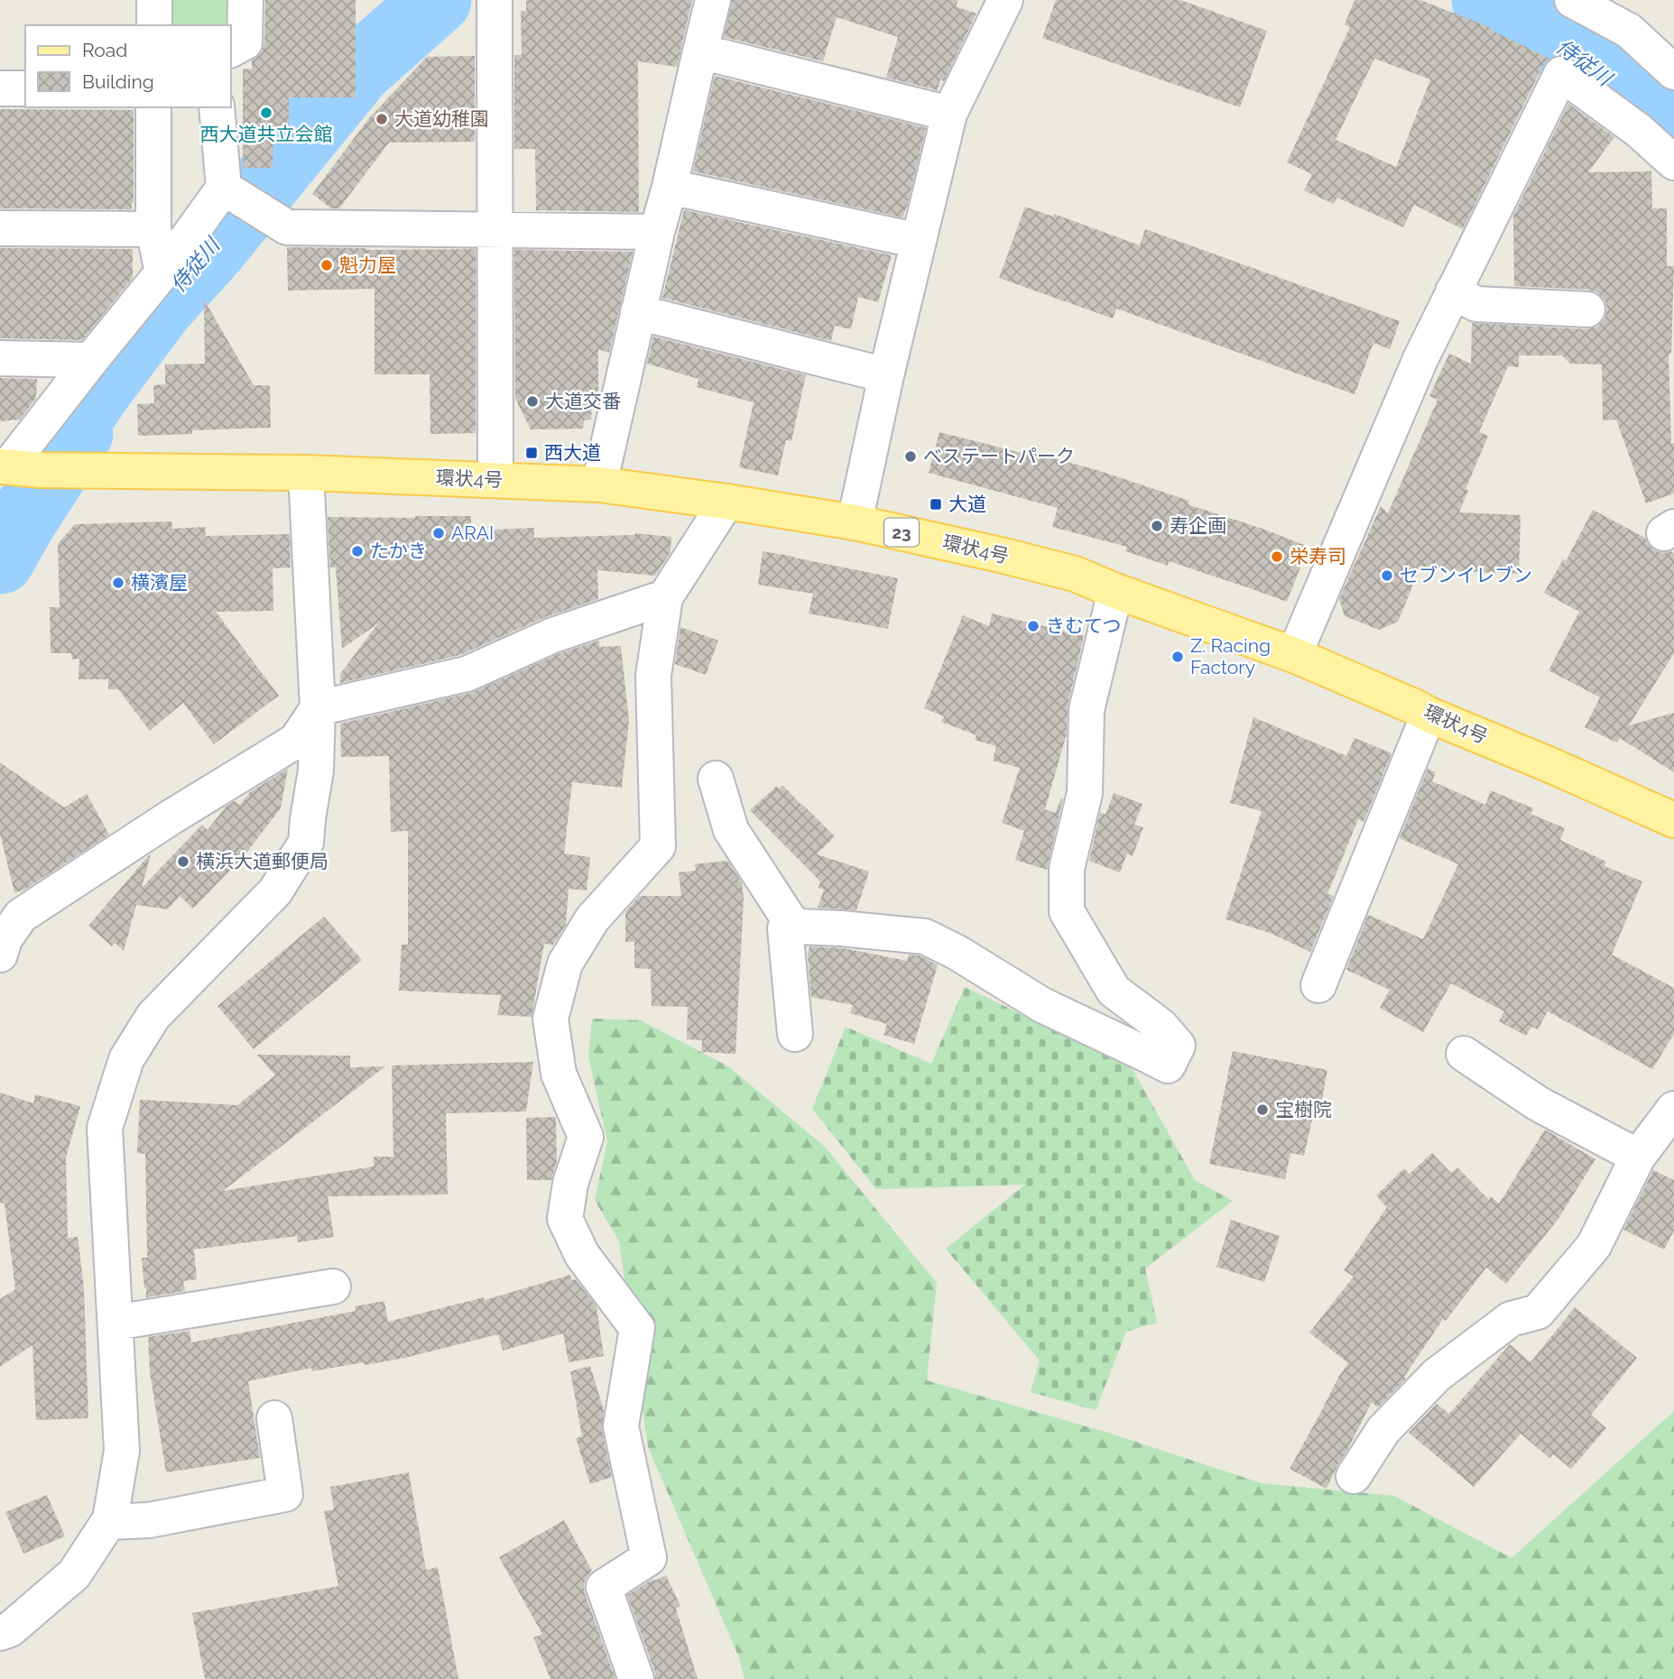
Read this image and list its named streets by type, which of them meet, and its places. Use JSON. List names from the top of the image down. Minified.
{"streets":{"main road":["環状4号","23"]},"water":["侍従川"],"places":{"other":["西大道共立会館","大道幼稚園","魁力屋","大道交番","べステートパーク","寿企画","ARAI","たかき","栄寿司","セブンイレブン","横濱屋","きむてつ","Z. Racing Factory","横浜大道郵便局","宝樹院"],"transit":["西大道","大道"]},"legend":["Road","Building"]}
